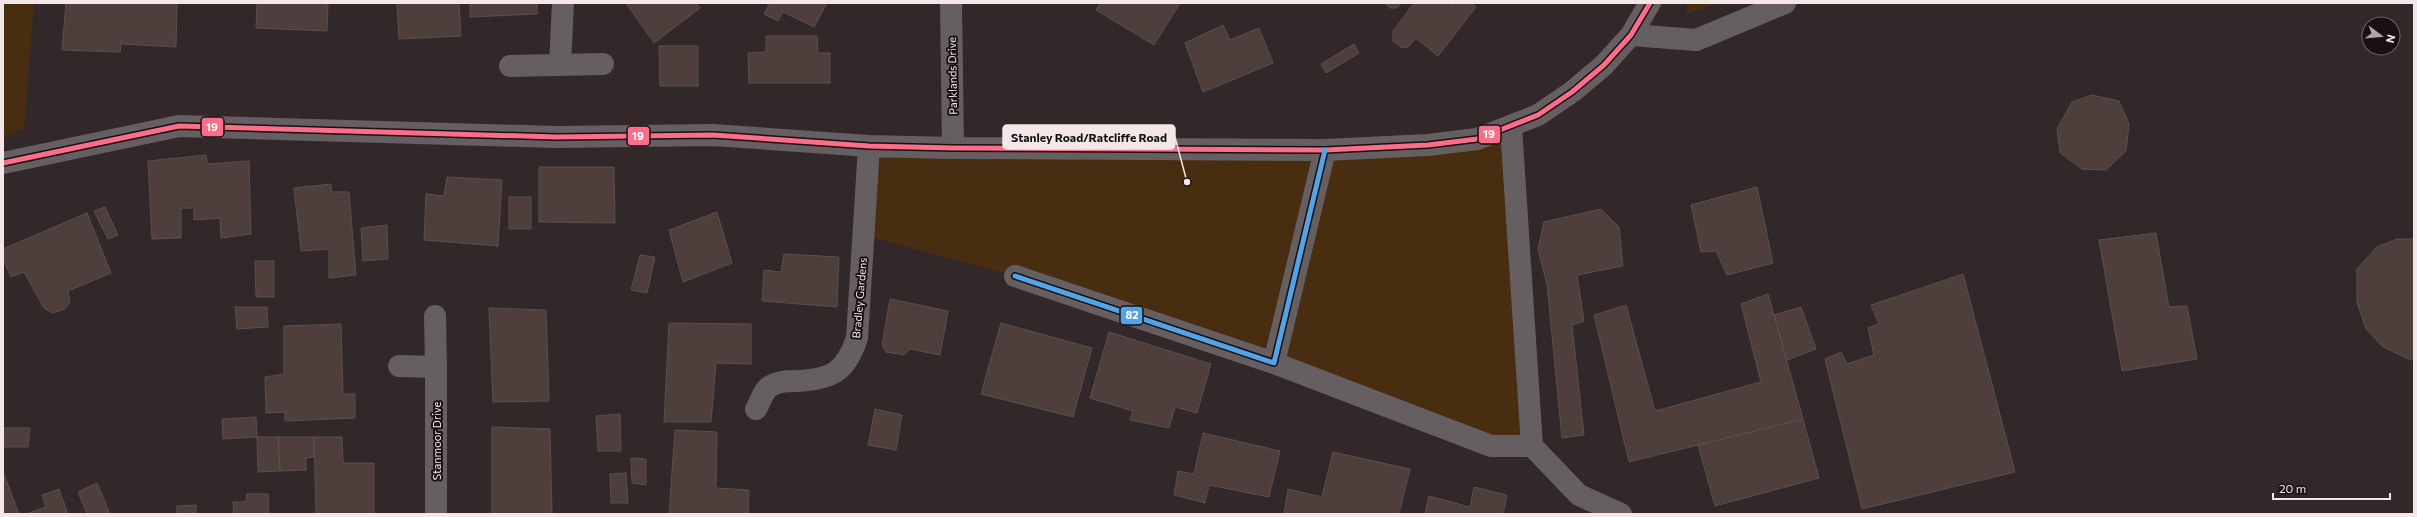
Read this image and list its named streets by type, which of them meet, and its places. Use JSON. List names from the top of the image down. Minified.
{"streets":{"street":["Parklands Drive","Bradley Gardens","Stanmoor Drive"]},"places":["Stanley Road/Ratcliffe Road"],"lines":["transit line 19","transit line 82"],"scale_bar":"20 m","north":"right"}
